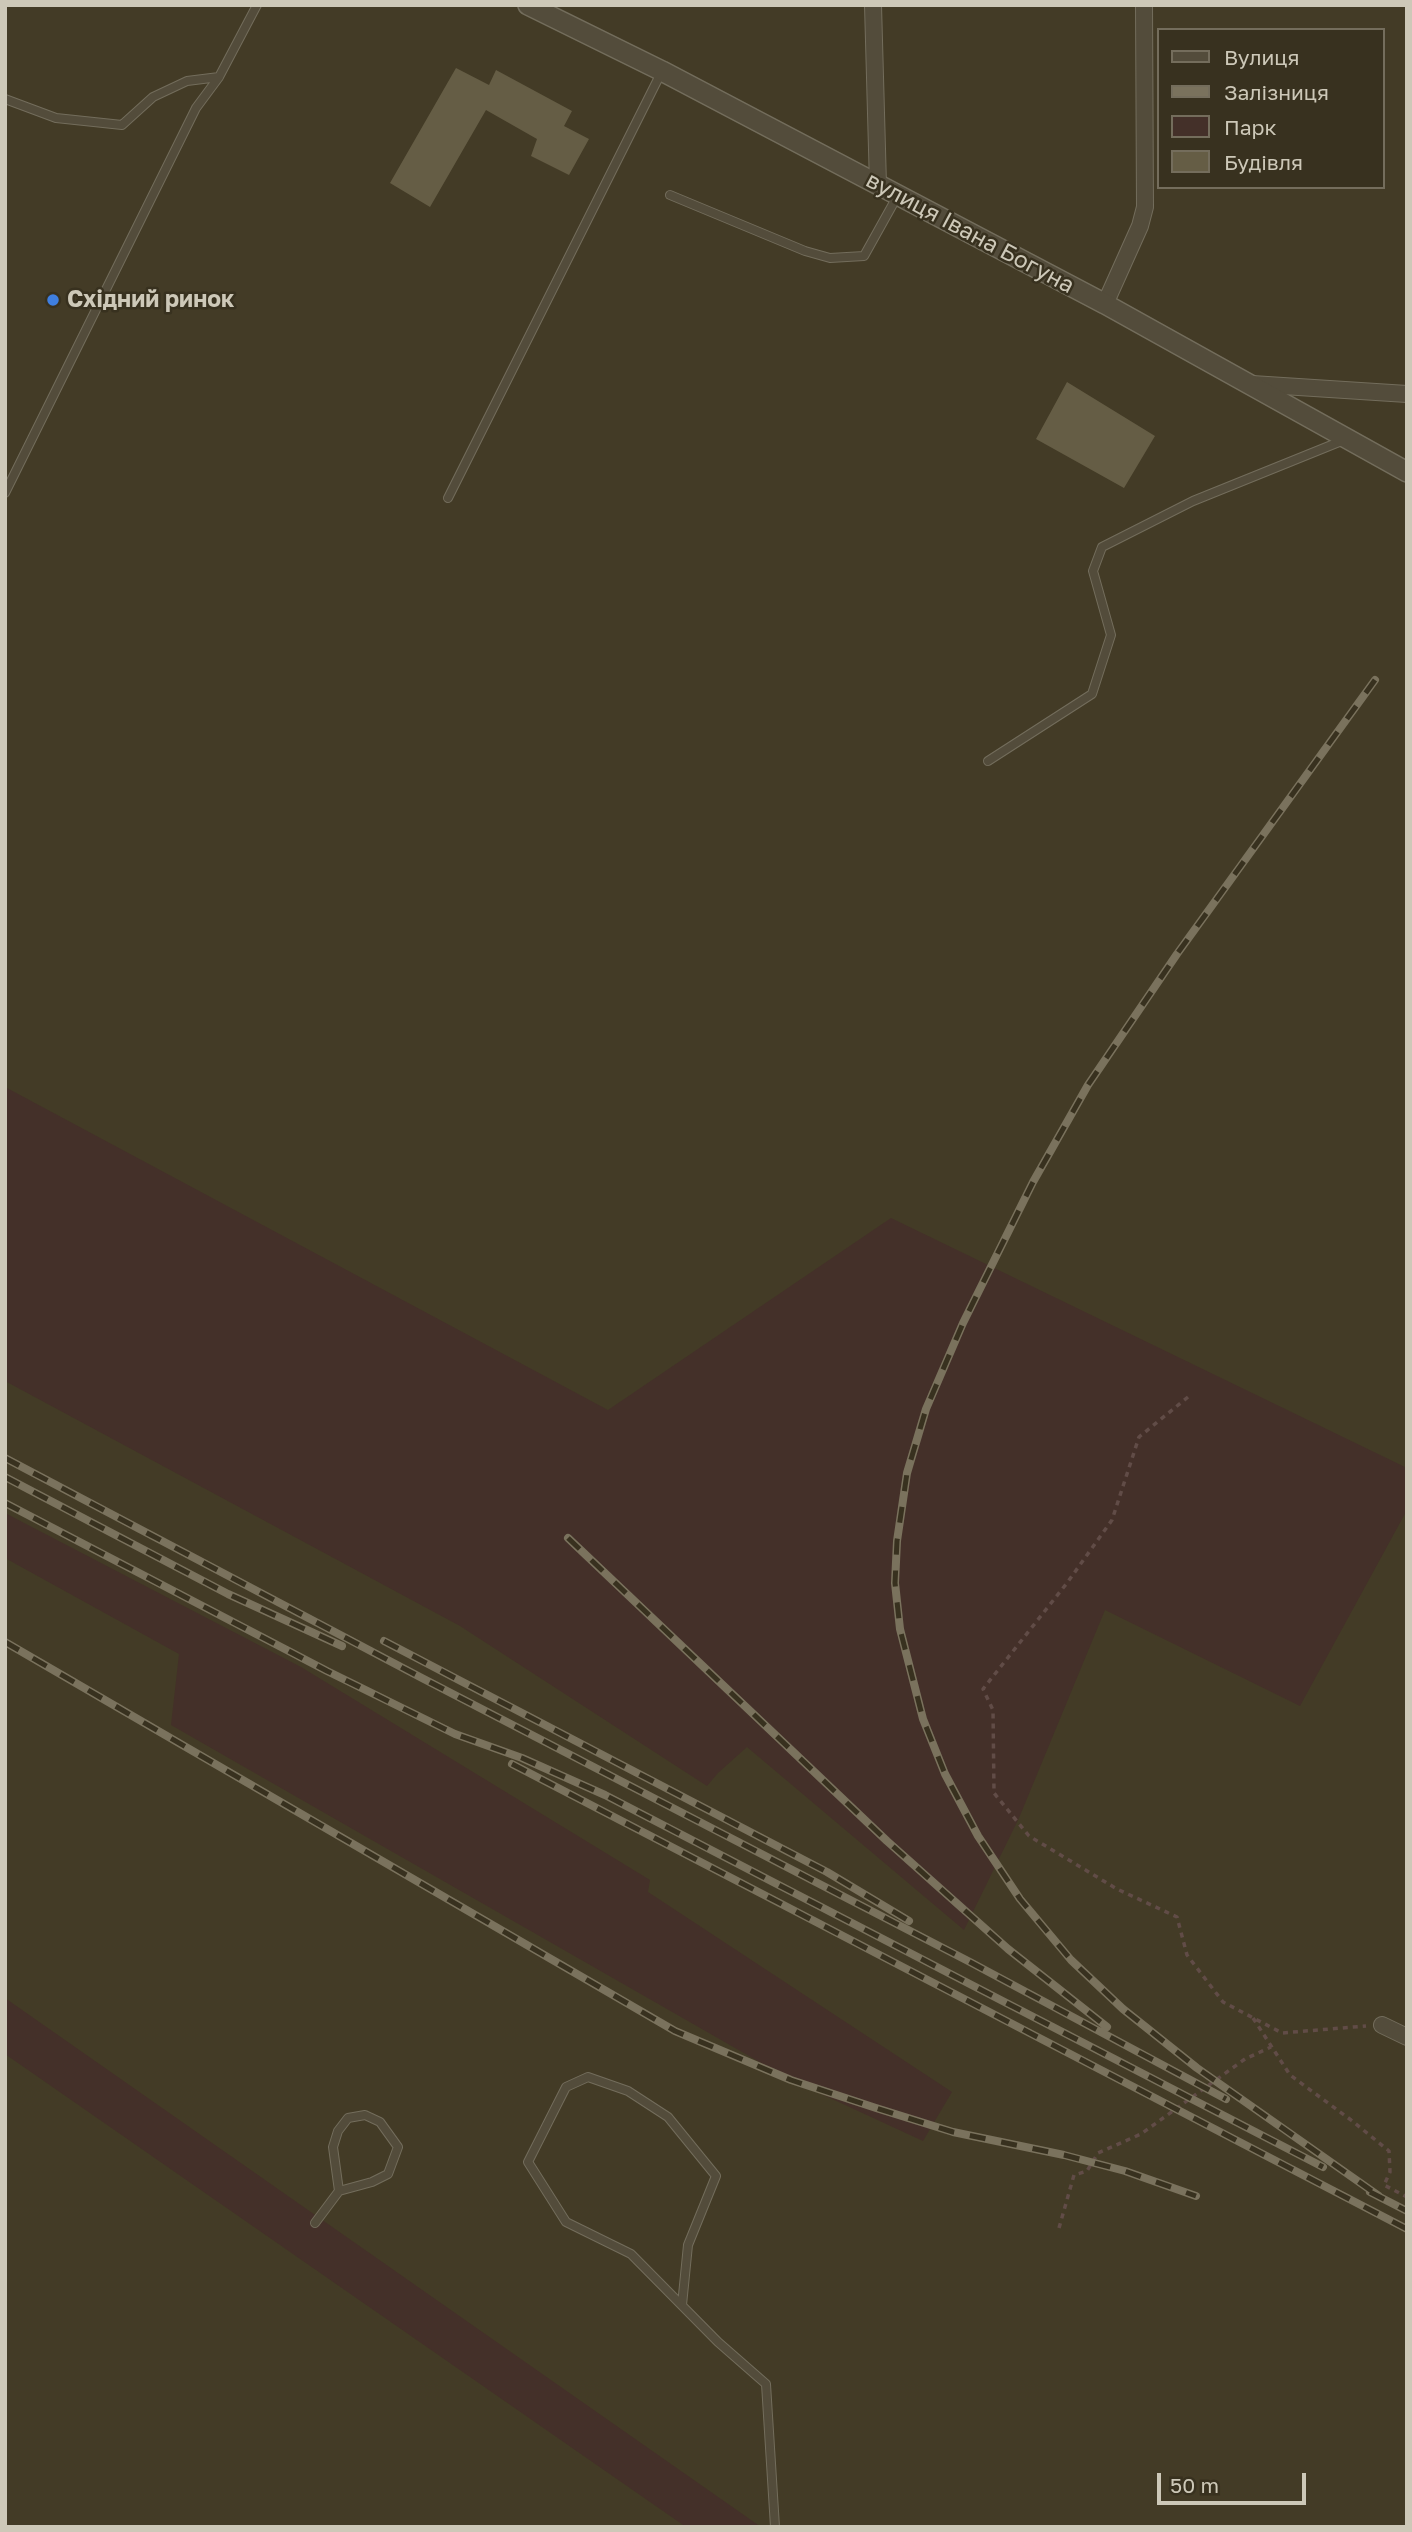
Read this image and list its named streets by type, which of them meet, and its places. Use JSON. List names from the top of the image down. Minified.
{"streets":{"street":["вулиця Івана Богуна"]},"places":["Східний ринок"],"legend":["Вулиця","Залізниця","Парк","Будівля"],"scale_bar":"50 m"}
